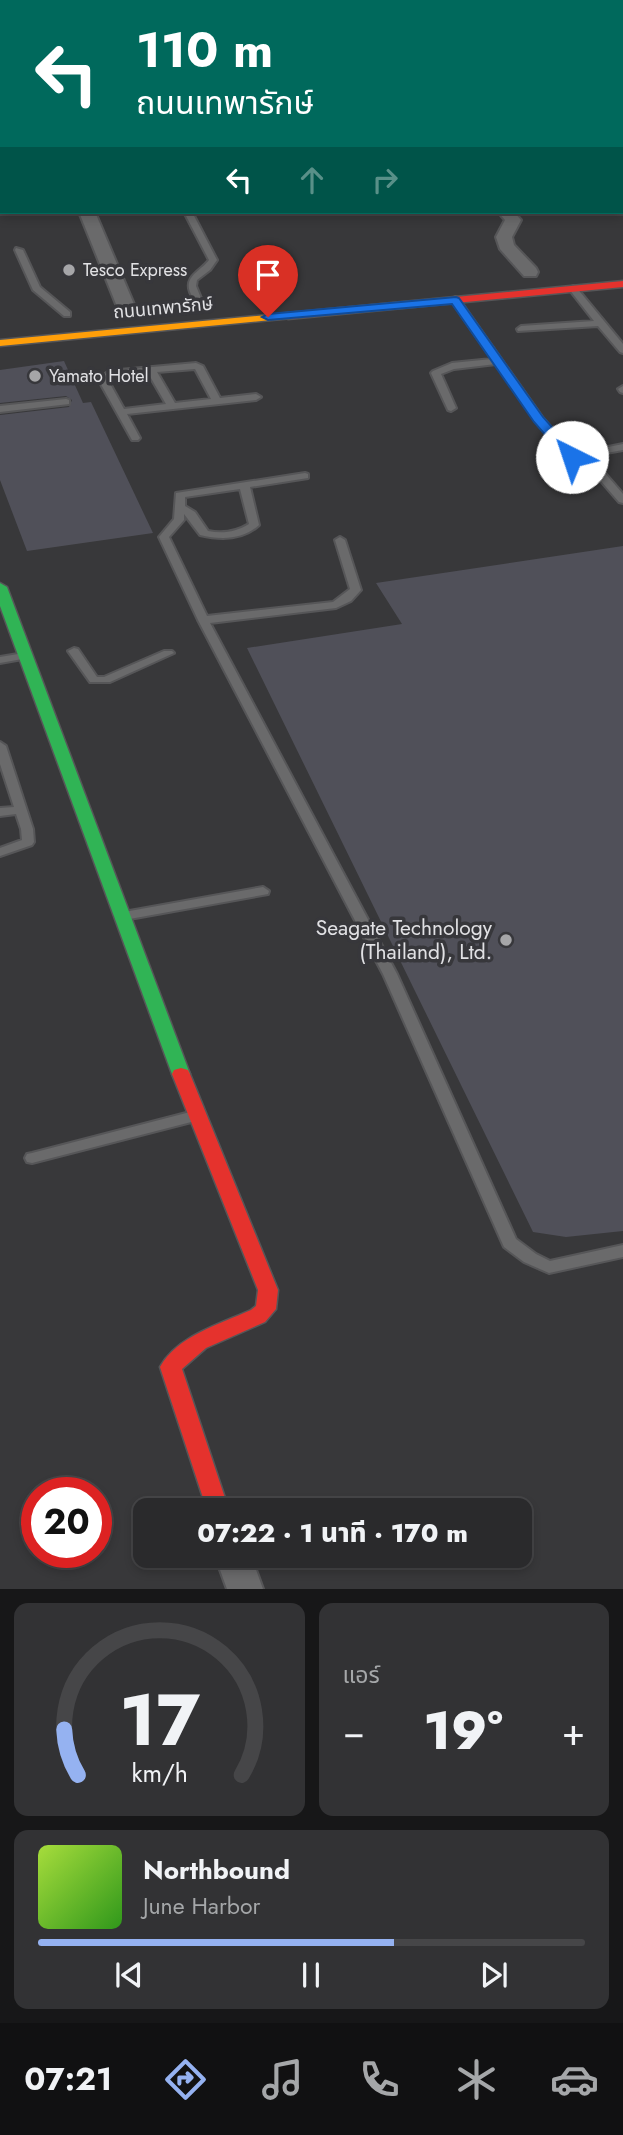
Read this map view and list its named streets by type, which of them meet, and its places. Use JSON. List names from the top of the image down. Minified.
{"streets":{"street":["ถนนเทพารักษ์"]},"places":["Tesco Express","Yamato Hotel","Seagate Technology (Thailand), Ltd."],"page":{"turn":["110 m","ถนนเทพารักษ์"],"limit":"20","trip":"07:22 · 1 นาที · 170 m","tile":"แอร์","heat":["−","19°","+"],"song":["Northbound","June Harbor"],"tabs":"07:21","gauge":["17","km/h"]}}
